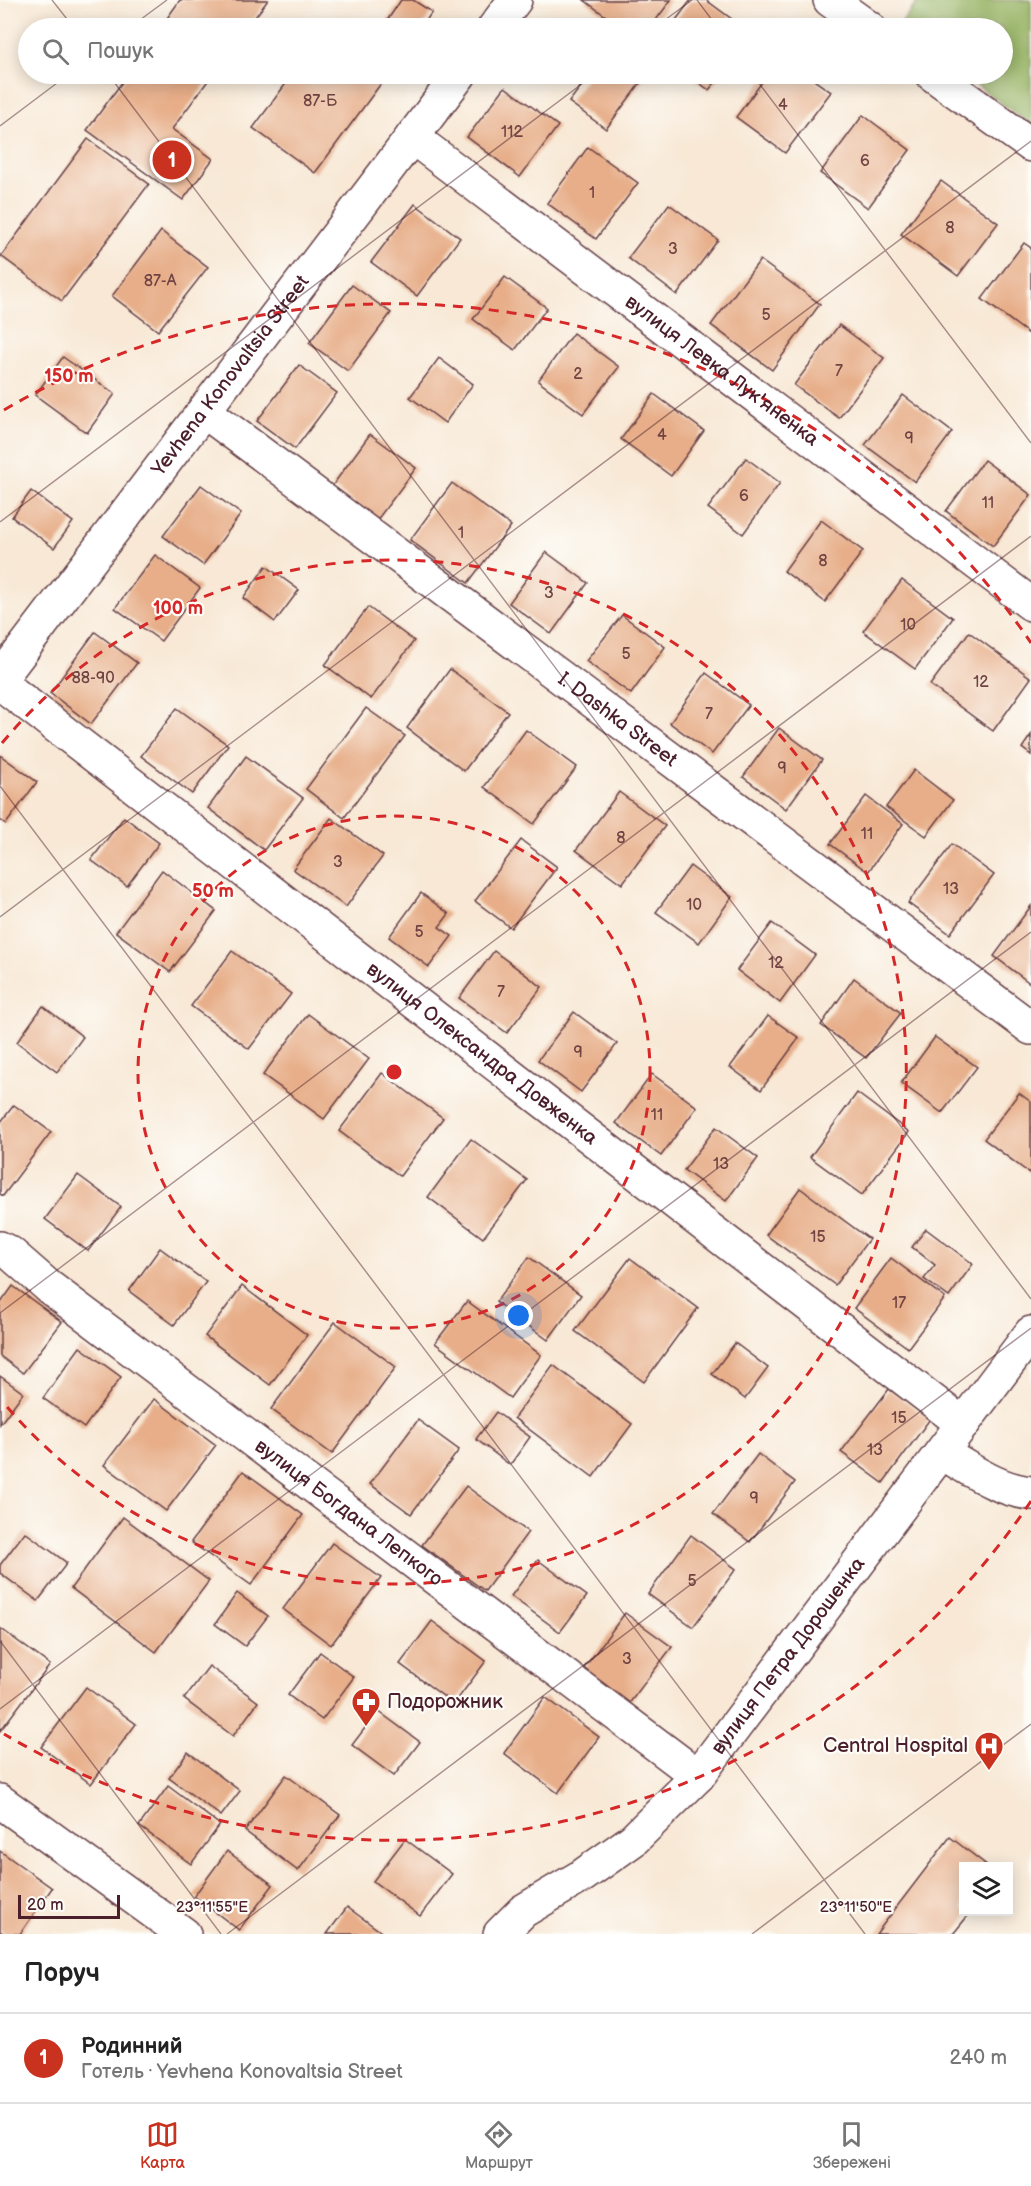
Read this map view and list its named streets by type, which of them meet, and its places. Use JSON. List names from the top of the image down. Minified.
{"streets":{"street":["вулиця Левка Лук'яненка","Yevhena Konovaltsia Street","I. Dashka Street","вулиця Олександра Довженка","вулиця Богдана Лепкого","вулиця Петра Дорошенка"]},"crossings":[["вулиця Левка Лук'яненка","Yevhena Konovaltsia Street"],["Yevhena Konovaltsia Street","I. Dashka Street"],["Yevhena Konovaltsia Street","вулиця Олександра Довженка"],["вулиця Олександра Довженка","вулиця Петра Дорошенка"],["вулиця Богдана Лепкого","вулиця Петра Дорошенка"]],"places":{"pharmacy":["Подорожник"],"hospital":["Central Hospital"]},"house_numbers":["87-Б","4","112","6","1","8","3","87-А","5","7","2","4","9","6","11","1","8","3","10","5","88-90","12","7","9","11","8","3","13","10","5","12","7","9","11","13","15","17","15","13","9","5","3"],"scale_bar":"20 m","page":{"search":"Пошук","pins":"1","scale":"20 m","heading":"Поруч","list":[{"mark":"1","name":"Родинний","note":"Готель · Yevhena Konovaltsia Street","value":"240 m"}],"nav":["Карта","Маршрут","Збережені"]},"coordinates":["23°11'55\"E","23°11'50\"E"],"rings":["150 m","100 m","50 m"]}
